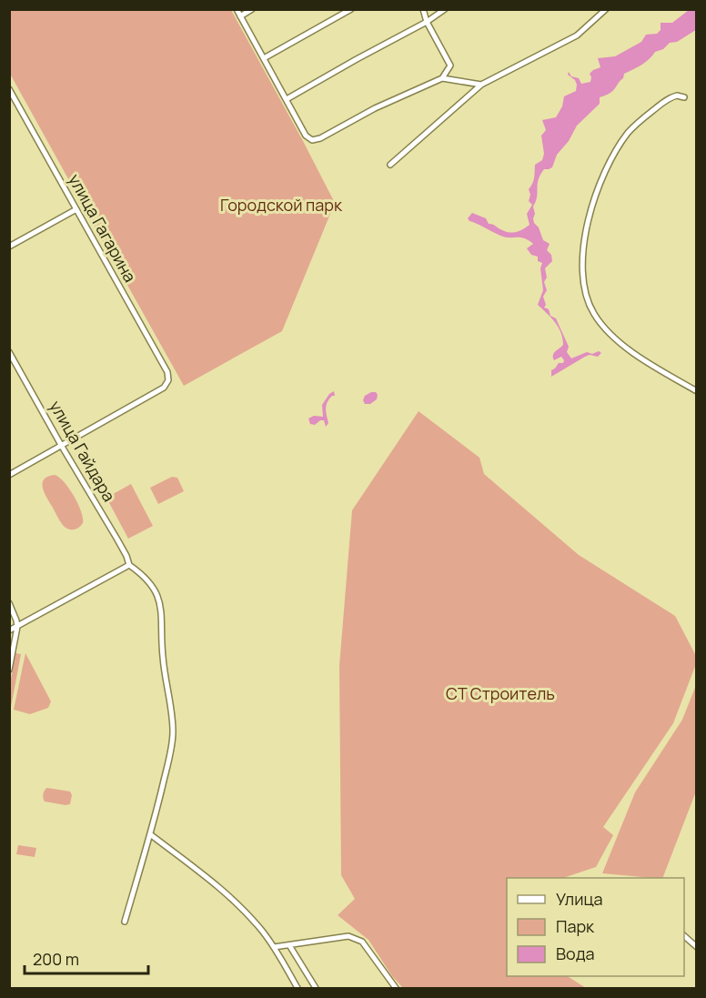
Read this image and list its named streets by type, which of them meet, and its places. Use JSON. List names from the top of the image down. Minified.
{"streets":{"street":["улица Гагарина","улица Гайдара"]},"crossings":[["улица Гагарина","улица Гайдара"]],"parks":["Городской парк","СТ Строитель"],"legend":["Улица","Парк","Вода"],"scale_bar":"200 m"}
